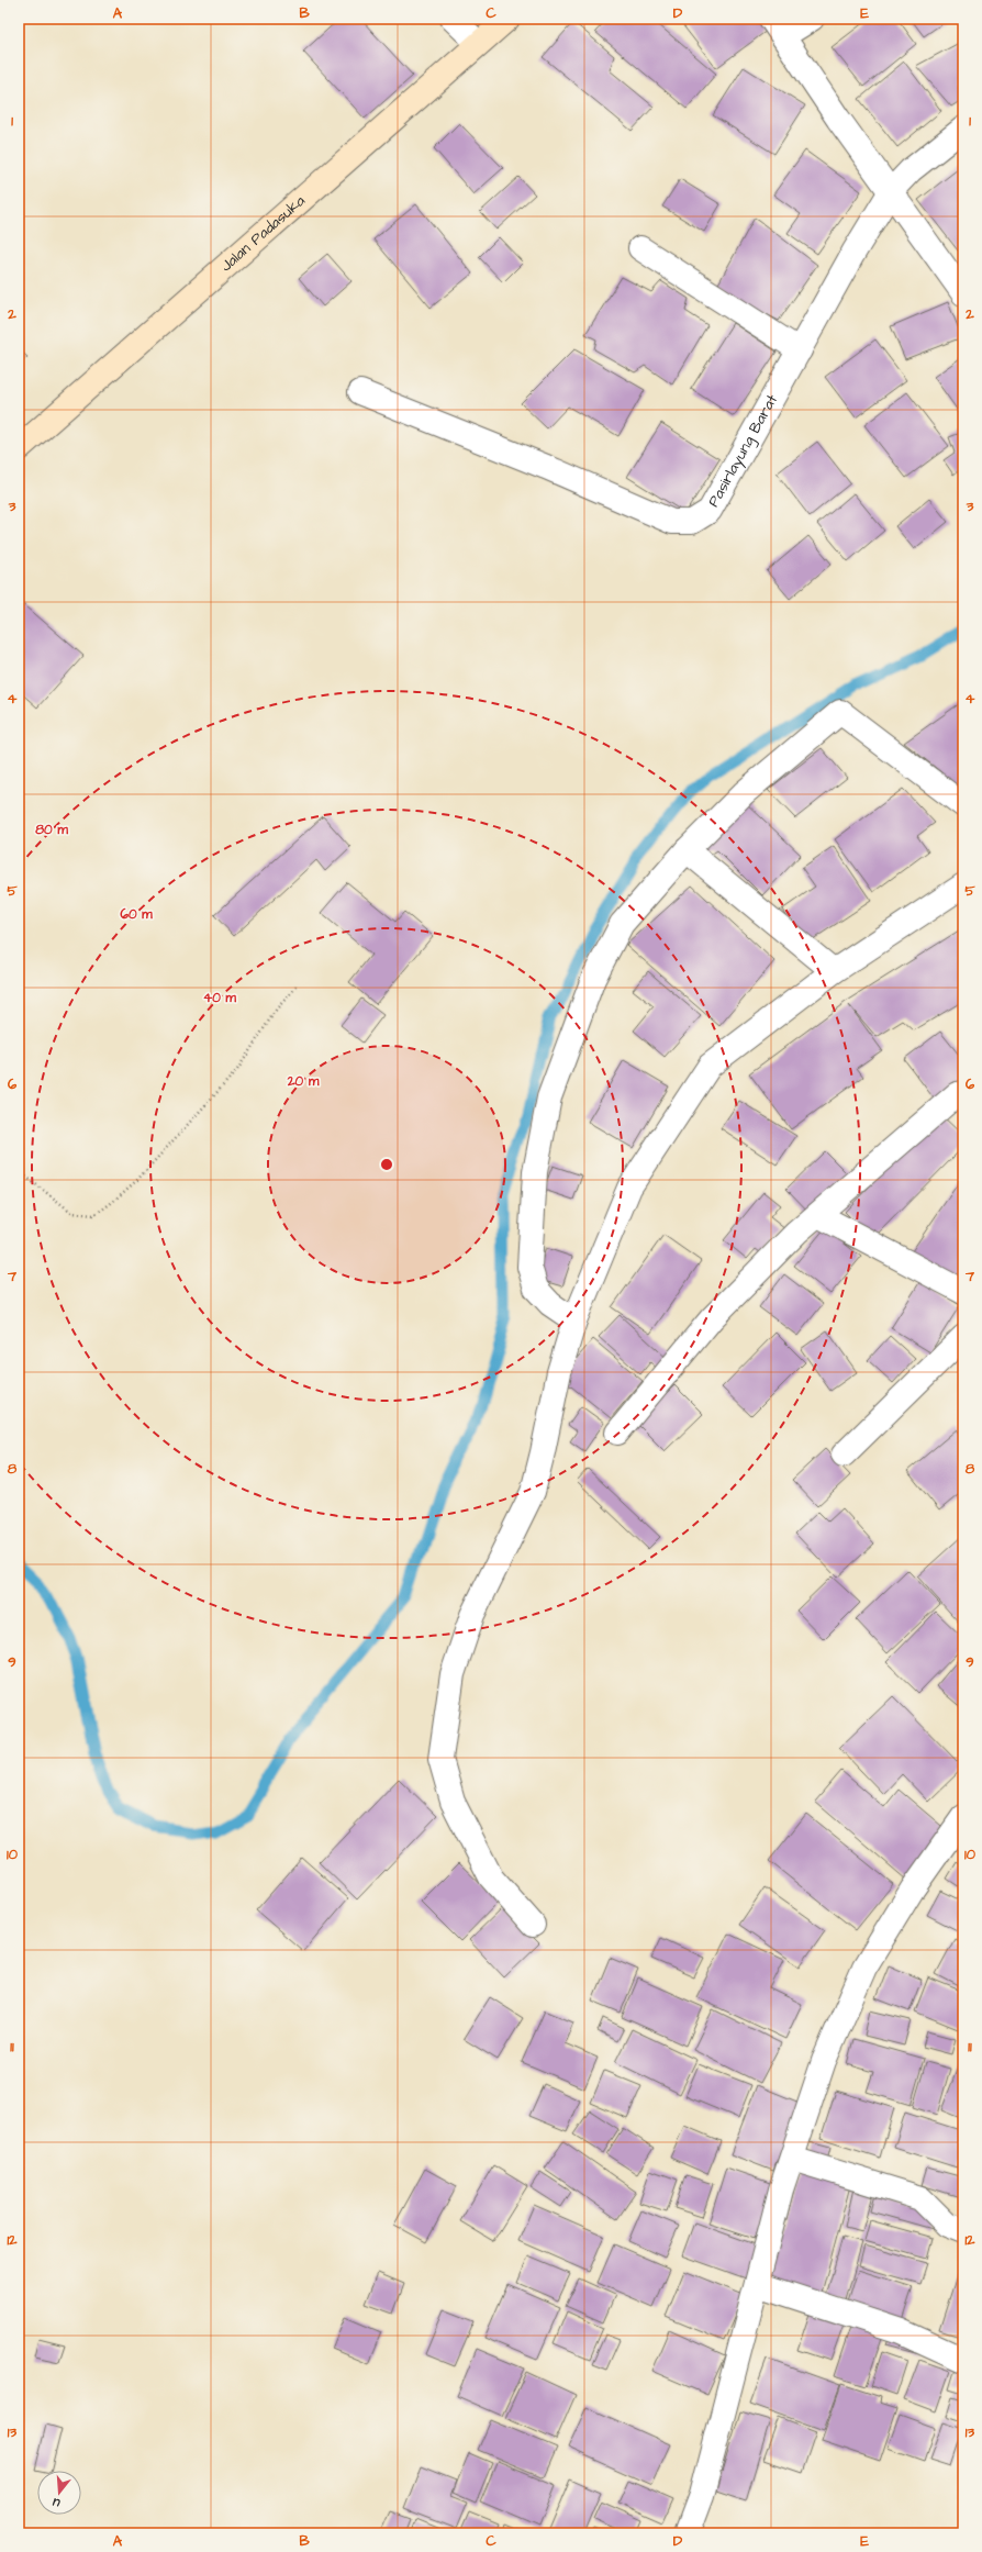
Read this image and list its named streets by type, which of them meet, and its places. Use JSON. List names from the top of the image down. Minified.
{"streets":{"street":["Jalan Padasuka","Pasirlayung Barat"]},"north":"bottom","grid":{"columns":["A","B","C","D","E"],"rows":["1","2","3","4","5","6","7","8","9","10","11","12","13"]},"rings":["80 m","60 m","40 m","20 m"]}
